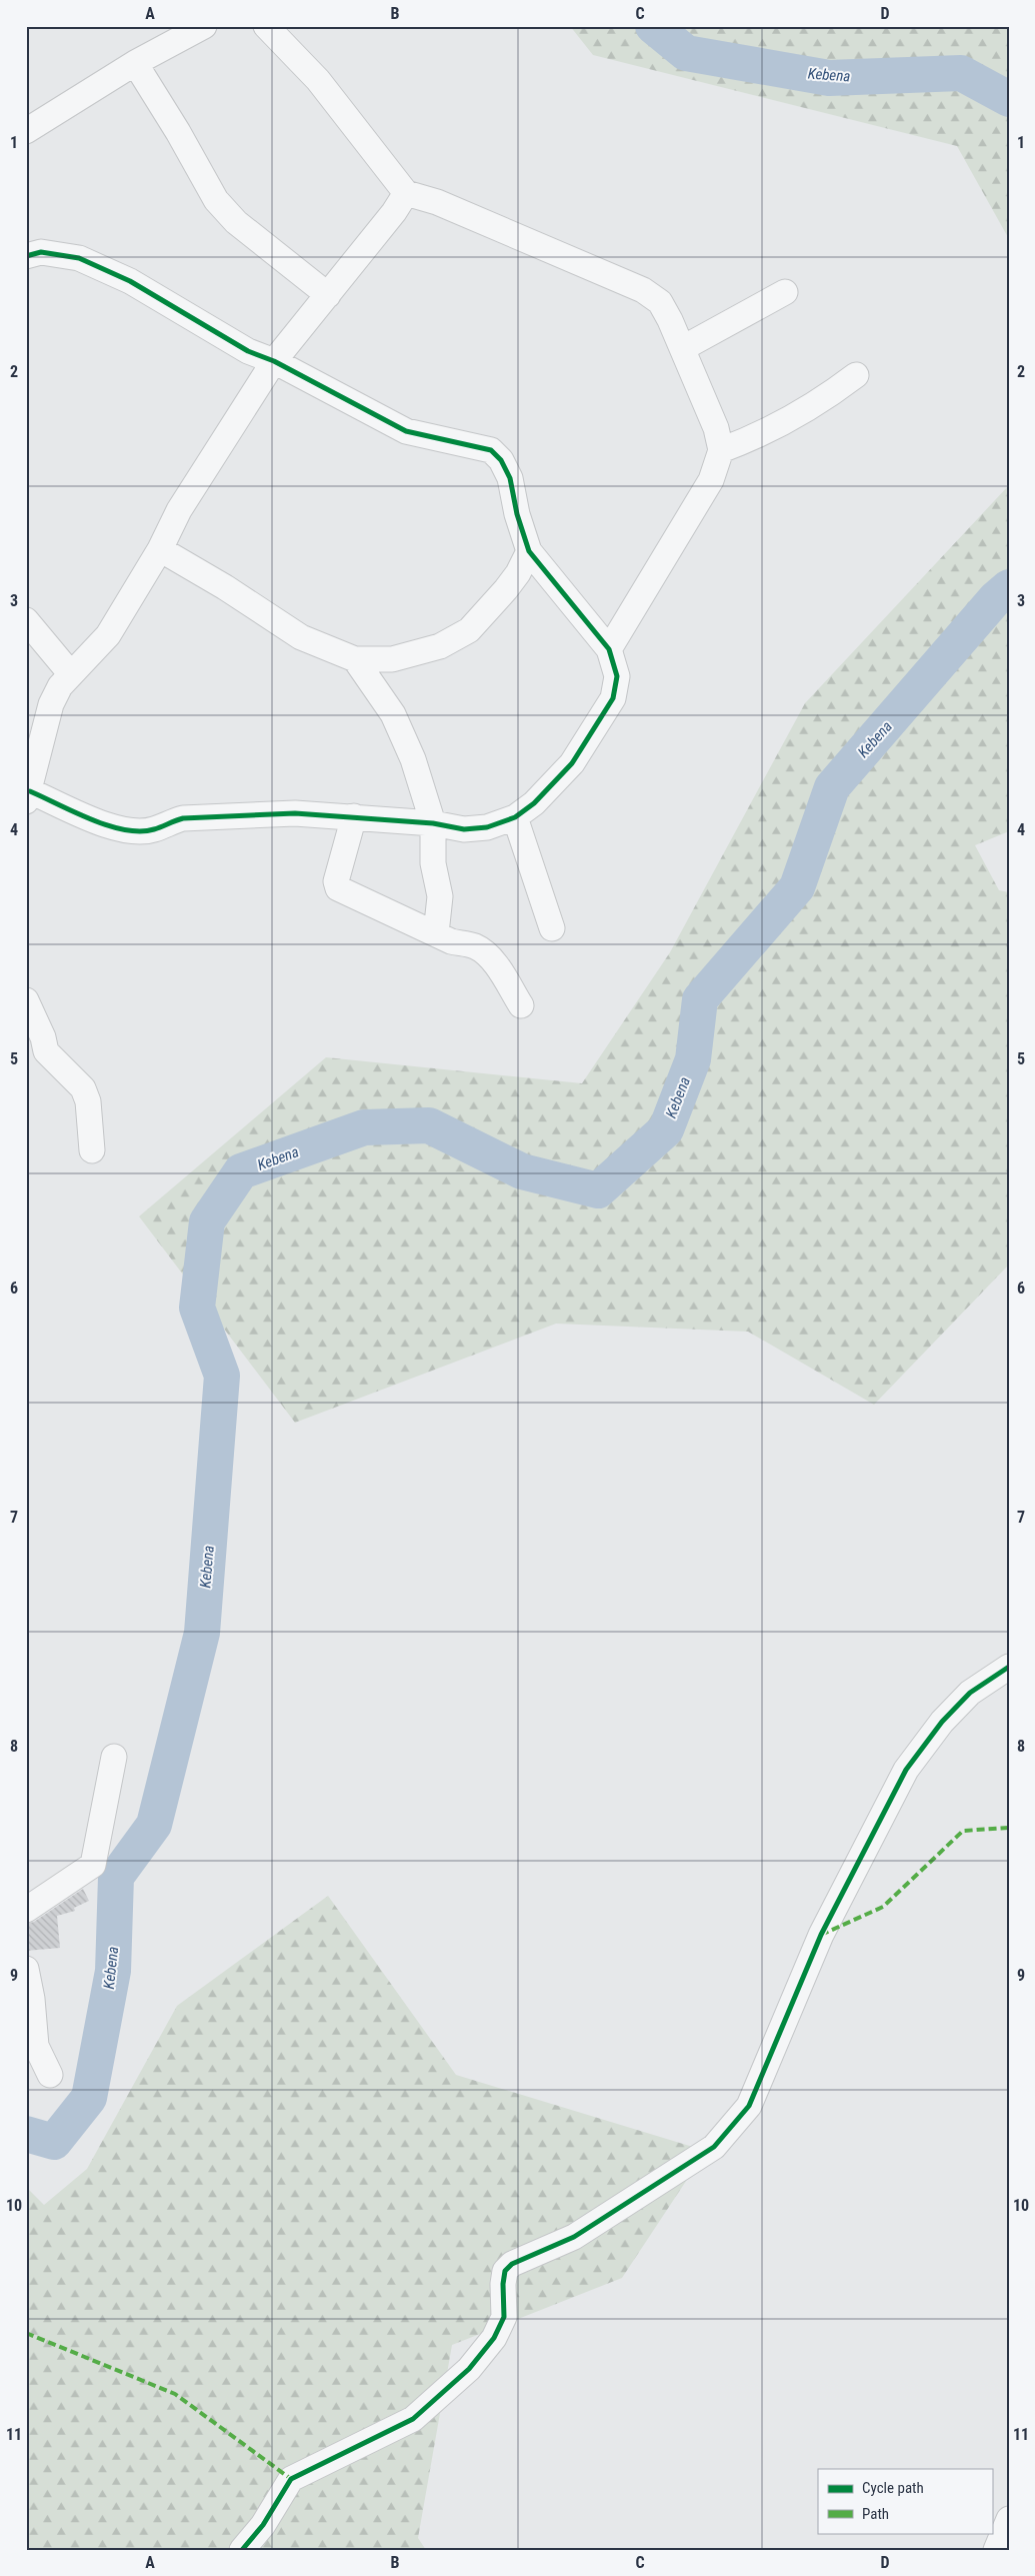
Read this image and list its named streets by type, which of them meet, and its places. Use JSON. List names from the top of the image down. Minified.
{"water":["Kebena"],"legend":["Cycle path","Path"],"grid":{"columns":["A","B","C","D"],"rows":["1","2","3","4","5","6","7","8","9","10","11"]}}
